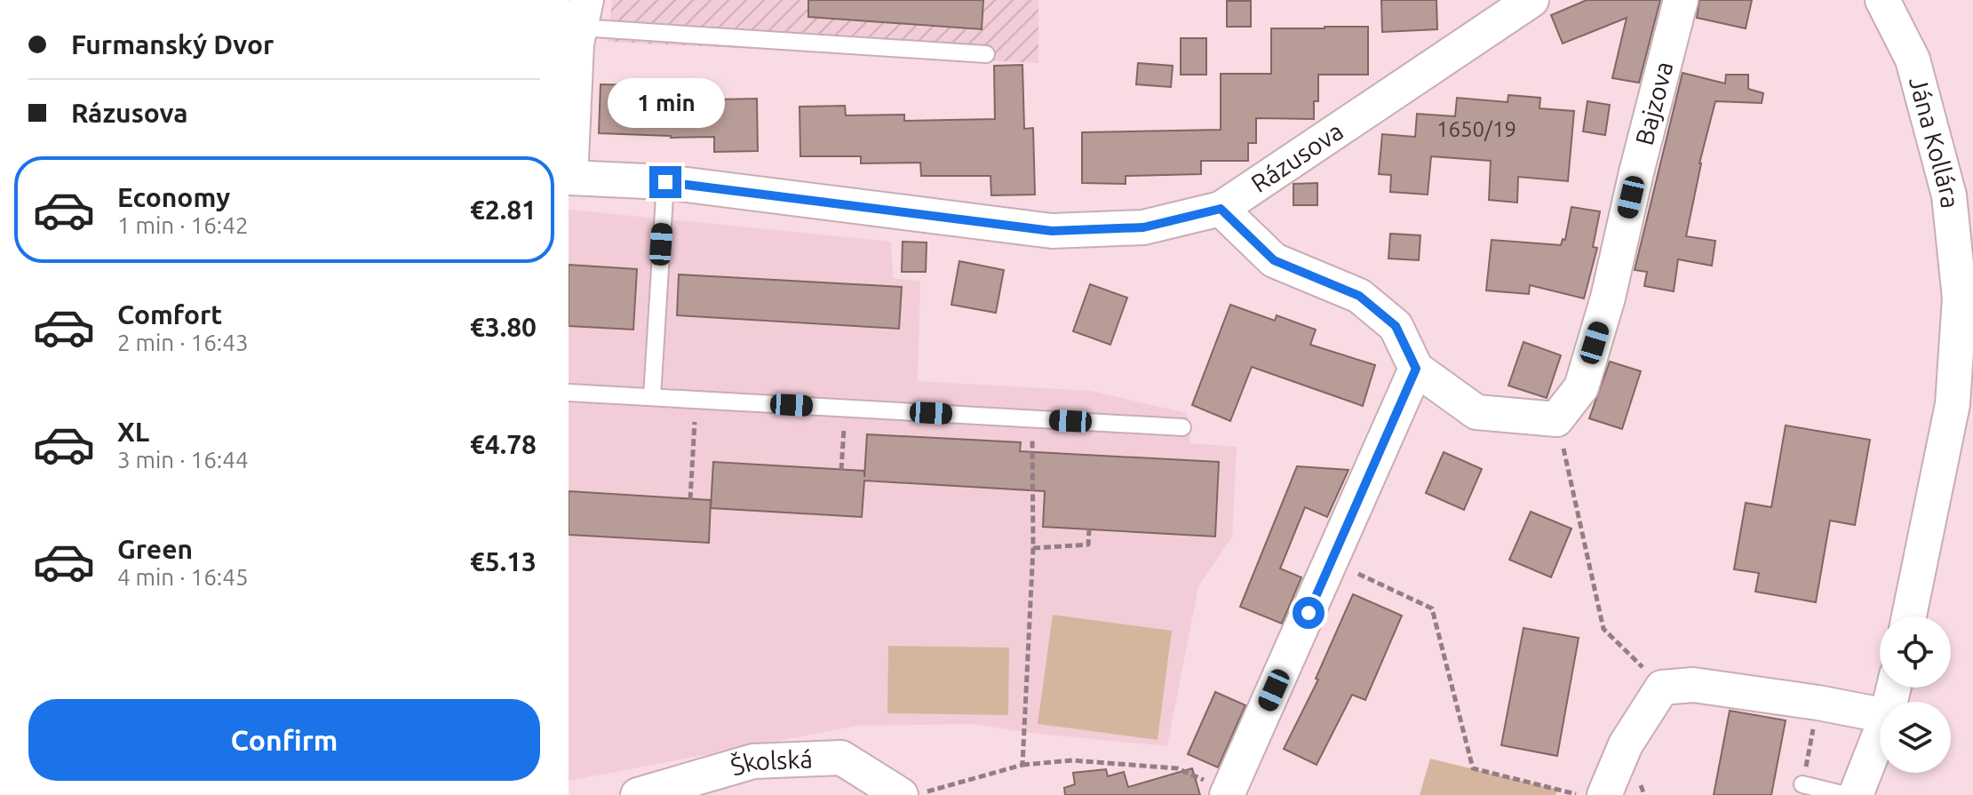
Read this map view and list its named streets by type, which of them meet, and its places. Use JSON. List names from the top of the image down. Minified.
{"streets":{"street":["Bajzova","Jána Kollára","Rázusova","Školská"]},"house_numbers":["1650/19"],"page":{"banner":["Furmanský Dvor","Rázusova"],"bubble":"1 min","list":[{"name":"Economy","note":"1 min · 16:42","value":"€2.81"},{"name":"Comfort","note":"2 min · 16:43","value":"€3.80"},{"name":"XL","note":"3 min · 16:44","value":"€4.78"},{"name":"Green","note":"4 min · 16:45","value":"€5.13"}],"buttons":"Confirm"}}
